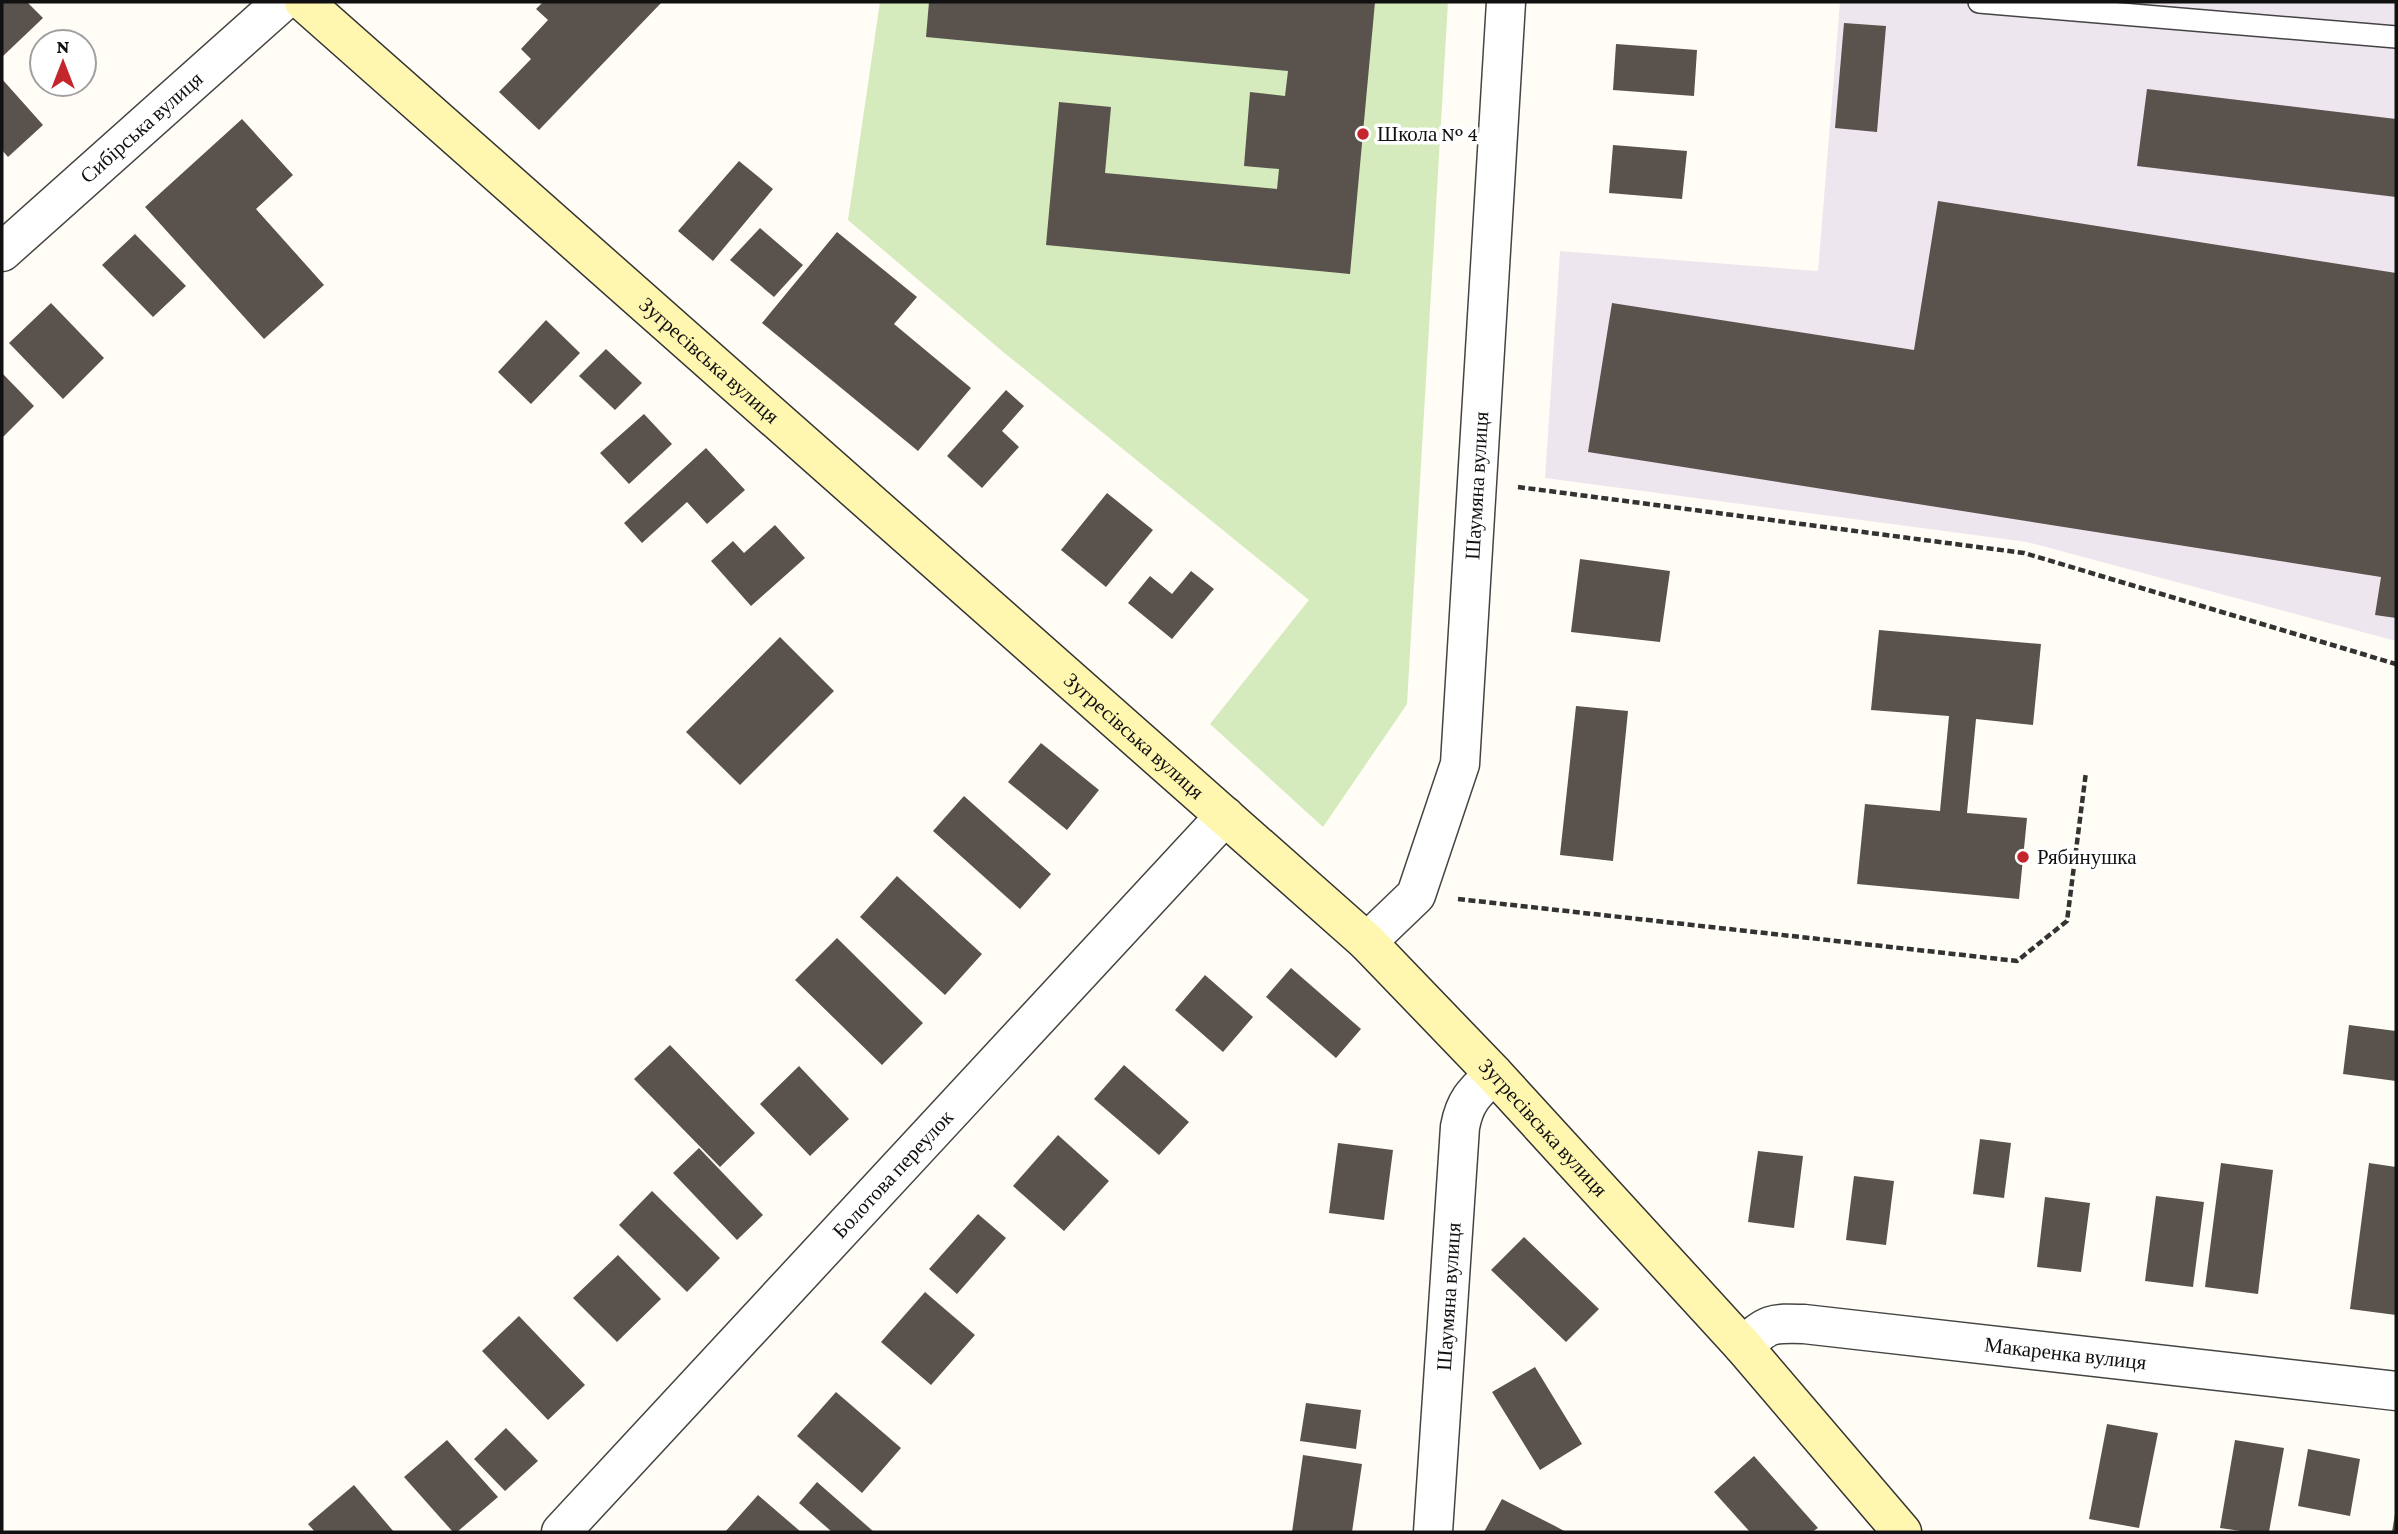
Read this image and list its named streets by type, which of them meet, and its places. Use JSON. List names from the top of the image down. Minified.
{"streets":{"street":["Сибірська вулиця","Зугресівська вулиця","Шаумяна вулиця","Болотова переулок","Макаренка вулиця"]},"crossings":[["Зугресівська вулиця","Шаумяна вулиця"],["Зугресівська вулиця","Болотова переулок"],["Зугресівська вулиця","Макаренка вулиця"]],"places":["Школа № 4","Рябинушка"],"north":"top"}
